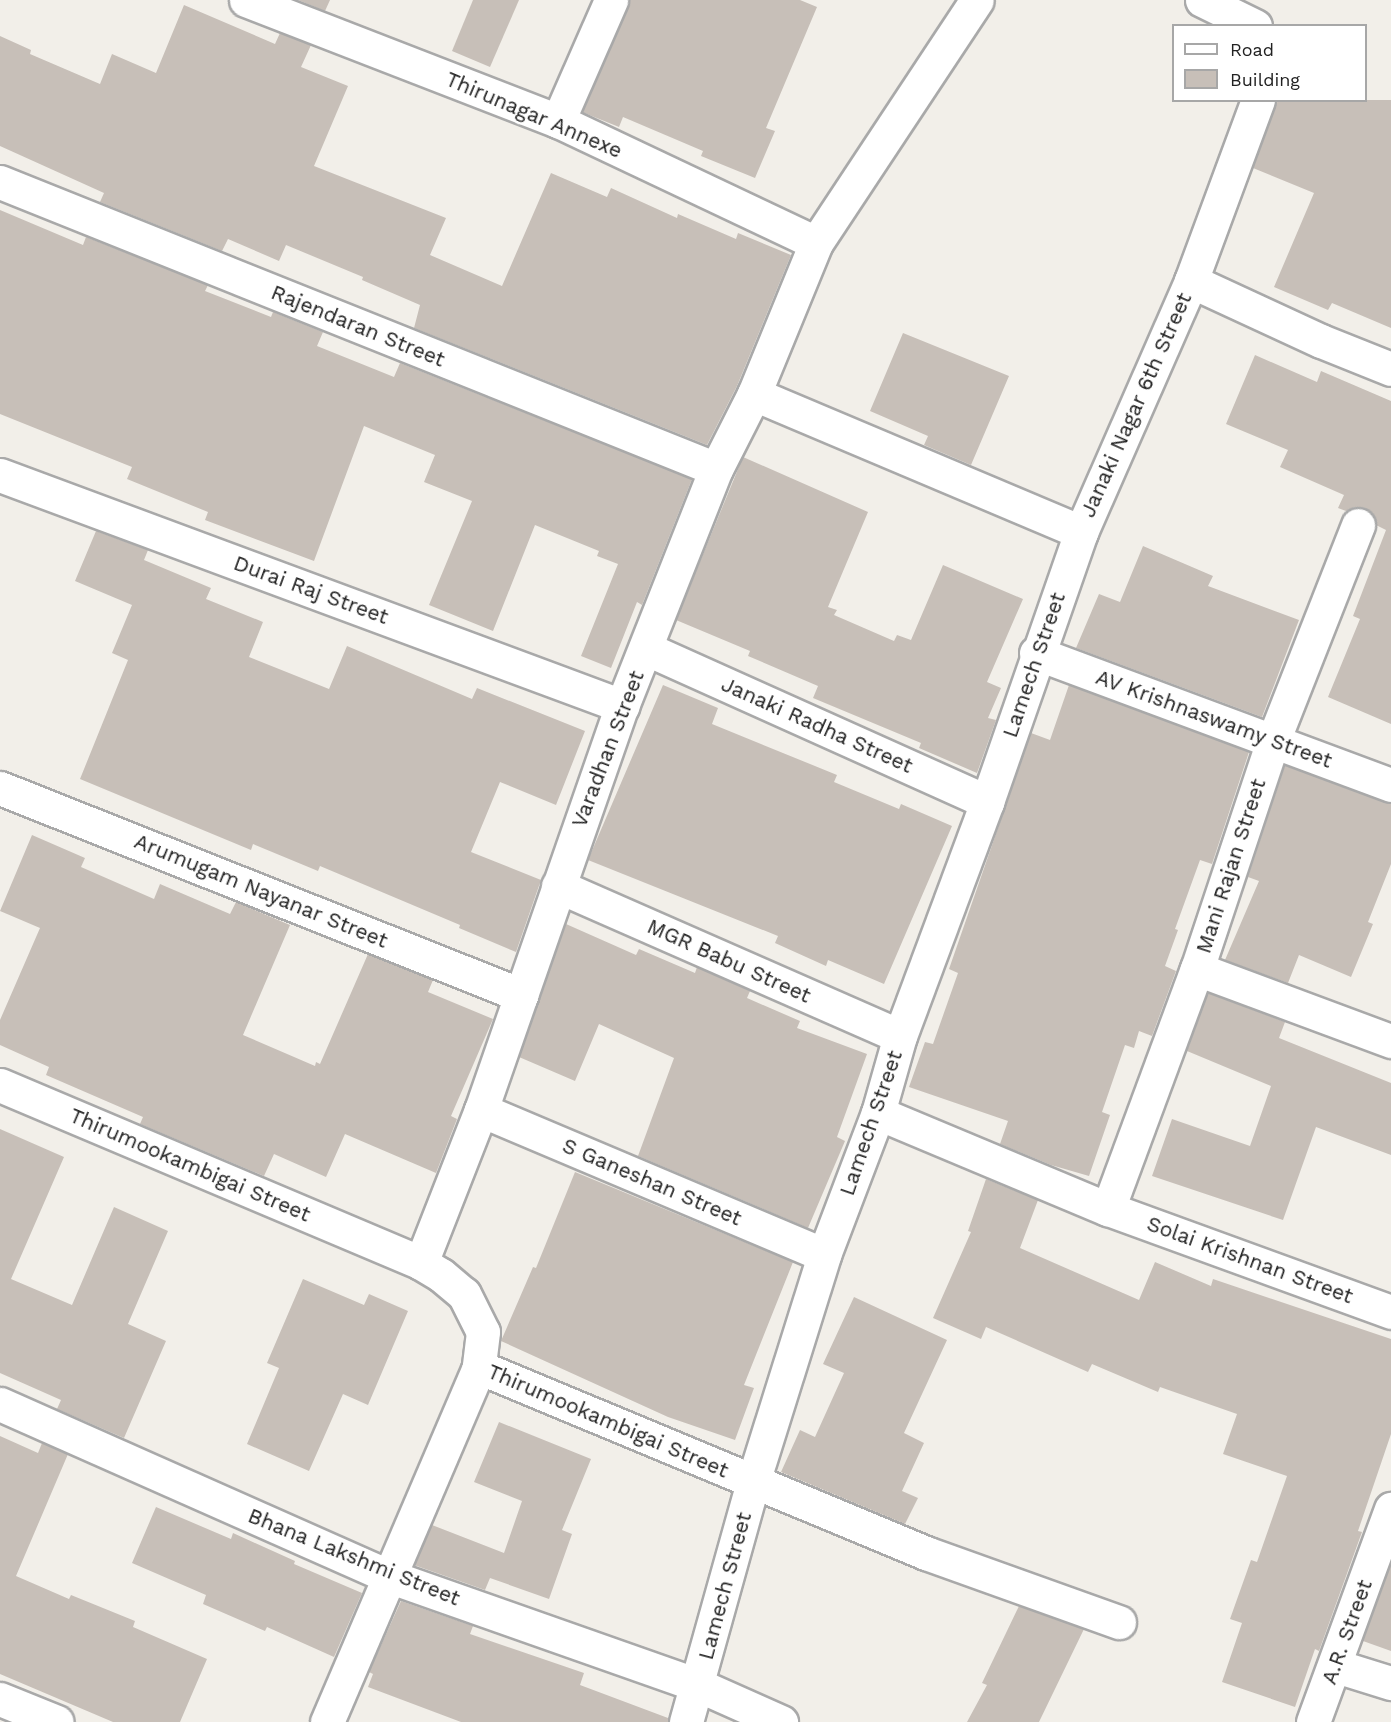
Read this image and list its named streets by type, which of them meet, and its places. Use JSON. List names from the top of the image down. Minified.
{"streets":{"street":["Thirunagar Annexe","Rajendaran Street","Janaki Nagar 6th Street","Durai Raj Street","Lamech Street","AV Krishnaswamy Street","Janaki Radha Street","Varadhan Street","Mani Rajan Street","Arumugam Nayanar Street","MGR Babu Street","Thirumookambigai Street","S Ganeshan Street","Solai Krishnan Street","Bhana Lakshmi Street","A.R. Street"]},"crossings":[["Thirunagar Annexe","Varadhan Street"],["Rajendaran Street","Varadhan Street"],["Janaki Nagar 6th Street","Lamech Street"],["Durai Raj Street","Varadhan Street"],["Lamech Street","AV Krishnaswamy Street"],["Lamech Street","Janaki Radha Street"],["Lamech Street","MGR Babu Street"],["Lamech Street","Thirumookambigai Street"],["Lamech Street","S Ganeshan Street"],["Lamech Street","Solai Krishnan Street"],["Lamech Street","Bhana Lakshmi Street"],["AV Krishnaswamy Street","Mani Rajan Street"],["Janaki Radha Street","Varadhan Street"],["Varadhan Street","Arumugam Nayanar Street"],["Varadhan Street","MGR Babu Street"],["Varadhan Street","Thirumookambigai Street"],["Varadhan Street","S Ganeshan Street"],["Mani Rajan Street","Solai Krishnan Street"]],"legend":["Road","Building"]}
